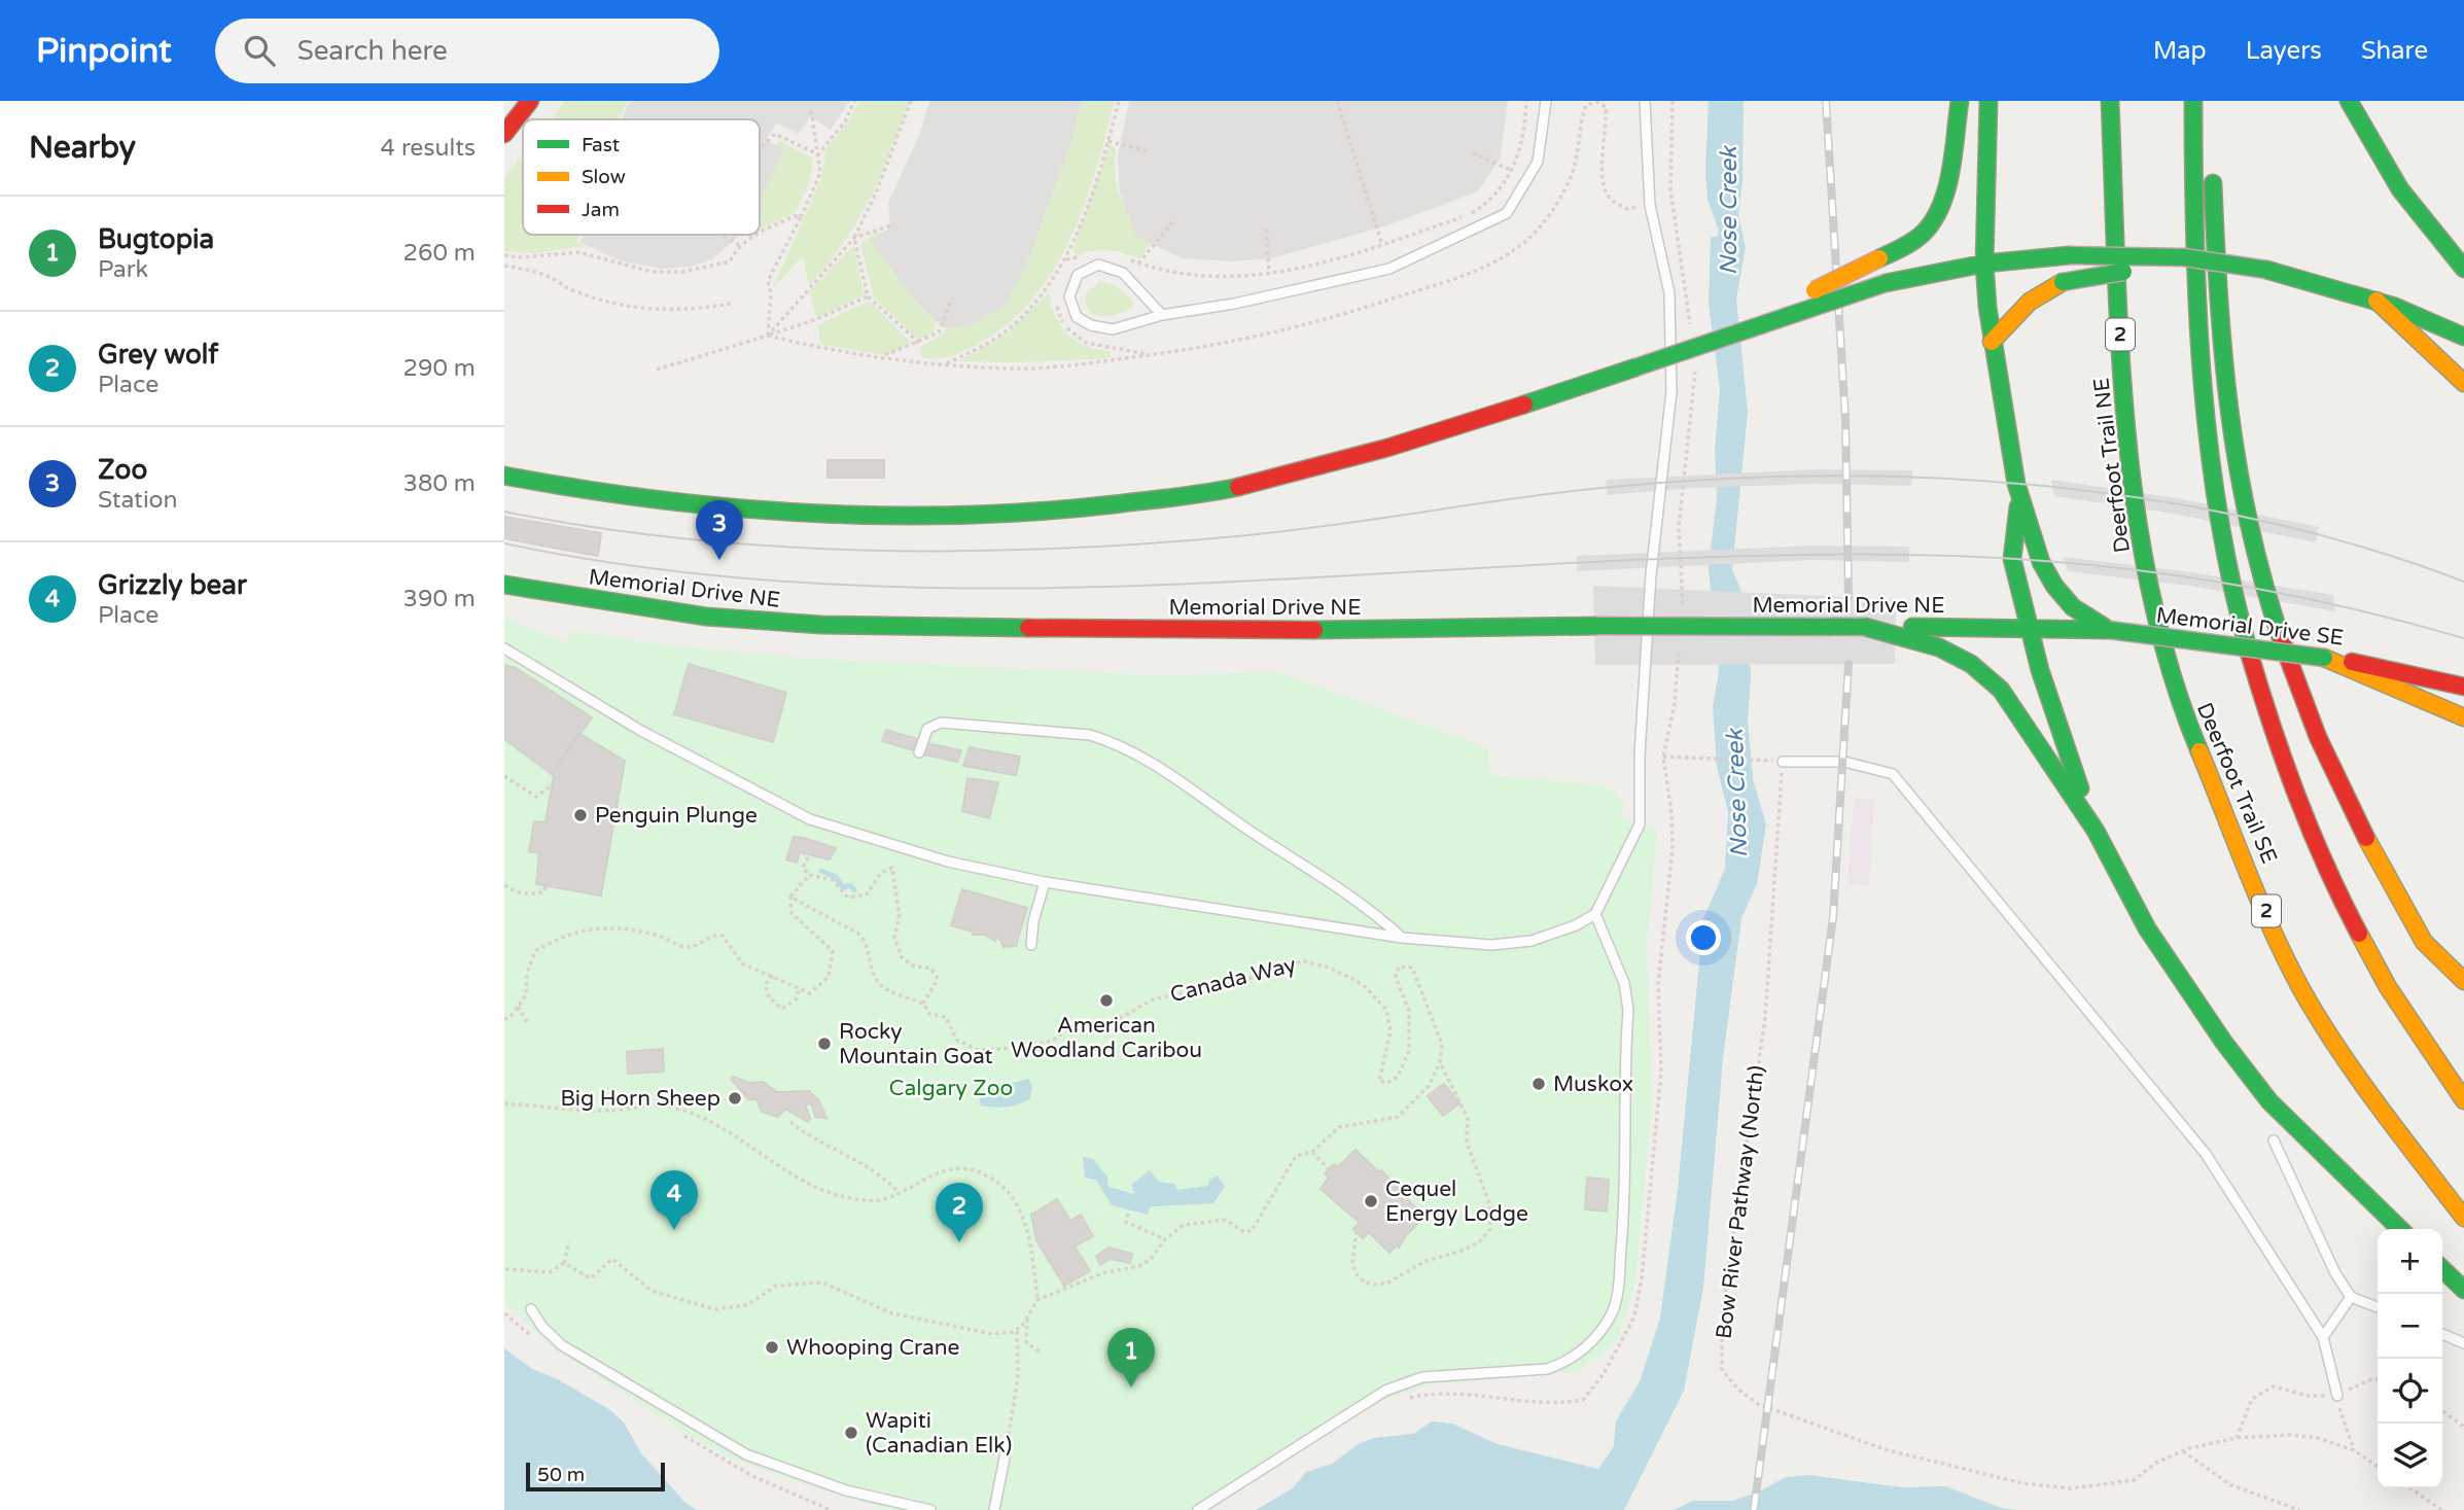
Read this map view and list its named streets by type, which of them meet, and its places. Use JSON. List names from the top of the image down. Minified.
{"streets":{"main road":["2","Deerfoot Trail NE","Memorial Drive NE","Memorial Drive SE","Deerfoot Trail SE"],"path":["Canada Way","Bow River Pathway (North)"]},"crossings":[["Deerfoot Trail NE","Deerfoot Trail SE"],["Memorial Drive NE","Memorial Drive SE"]],"water":["Nose Creek"],"parks":["Calgary Zoo"],"places":["Penguin Plunge","American Woodland Caribou","Rocky Mountain Goat","Muskox","Big Horn Sheep","Cequel Energy Lodge","Whooping Crane","Wapiti (Canadian Elk)"],"legend":["Fast","Slow","Jam"],"scale_bar":"50 m","page":{"header":"Pinpoint","search":"Search here","nav":["Map","Layers","Share"],"heading":["Nearby","4 results"],"list":[{"mark":"1","name":"Bugtopia","note":"Park","value":"260 m"},{"mark":"2","name":"Grey wolf","note":"Place","value":"290 m"},{"mark":"3","name":"Zoo","note":"Station","value":"380 m"},{"mark":"4","name":"Grizzly bear","note":"Place","value":"390 m"}],"pins":["3","4","2","1"],"map_buttons":["+","−"],"scale":"50 m"}}
